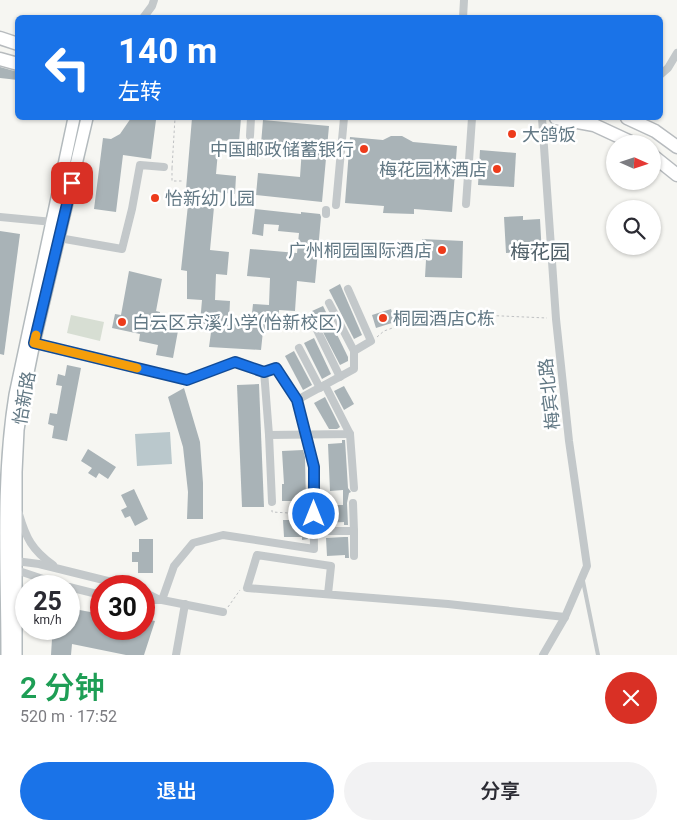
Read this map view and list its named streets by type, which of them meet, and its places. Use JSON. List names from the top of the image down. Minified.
{"streets":{"main road":["怡新路"],"street":["梅宾北路"]},"districts":["梅花园"],"places":["大鸽饭","中国邮政储蓄银行","梅花园林酒店","怡新幼儿园","广州桐园国际酒店","桐园酒店C栋","白云区京溪小学(怡新校区)"],"north":"right","page":{"turn":["140 m","左转"],"speed":"25 km/h","limit":"30","heading":["2 分钟","520 m · 17:52"],"buttons":["退出","分享"]}}
